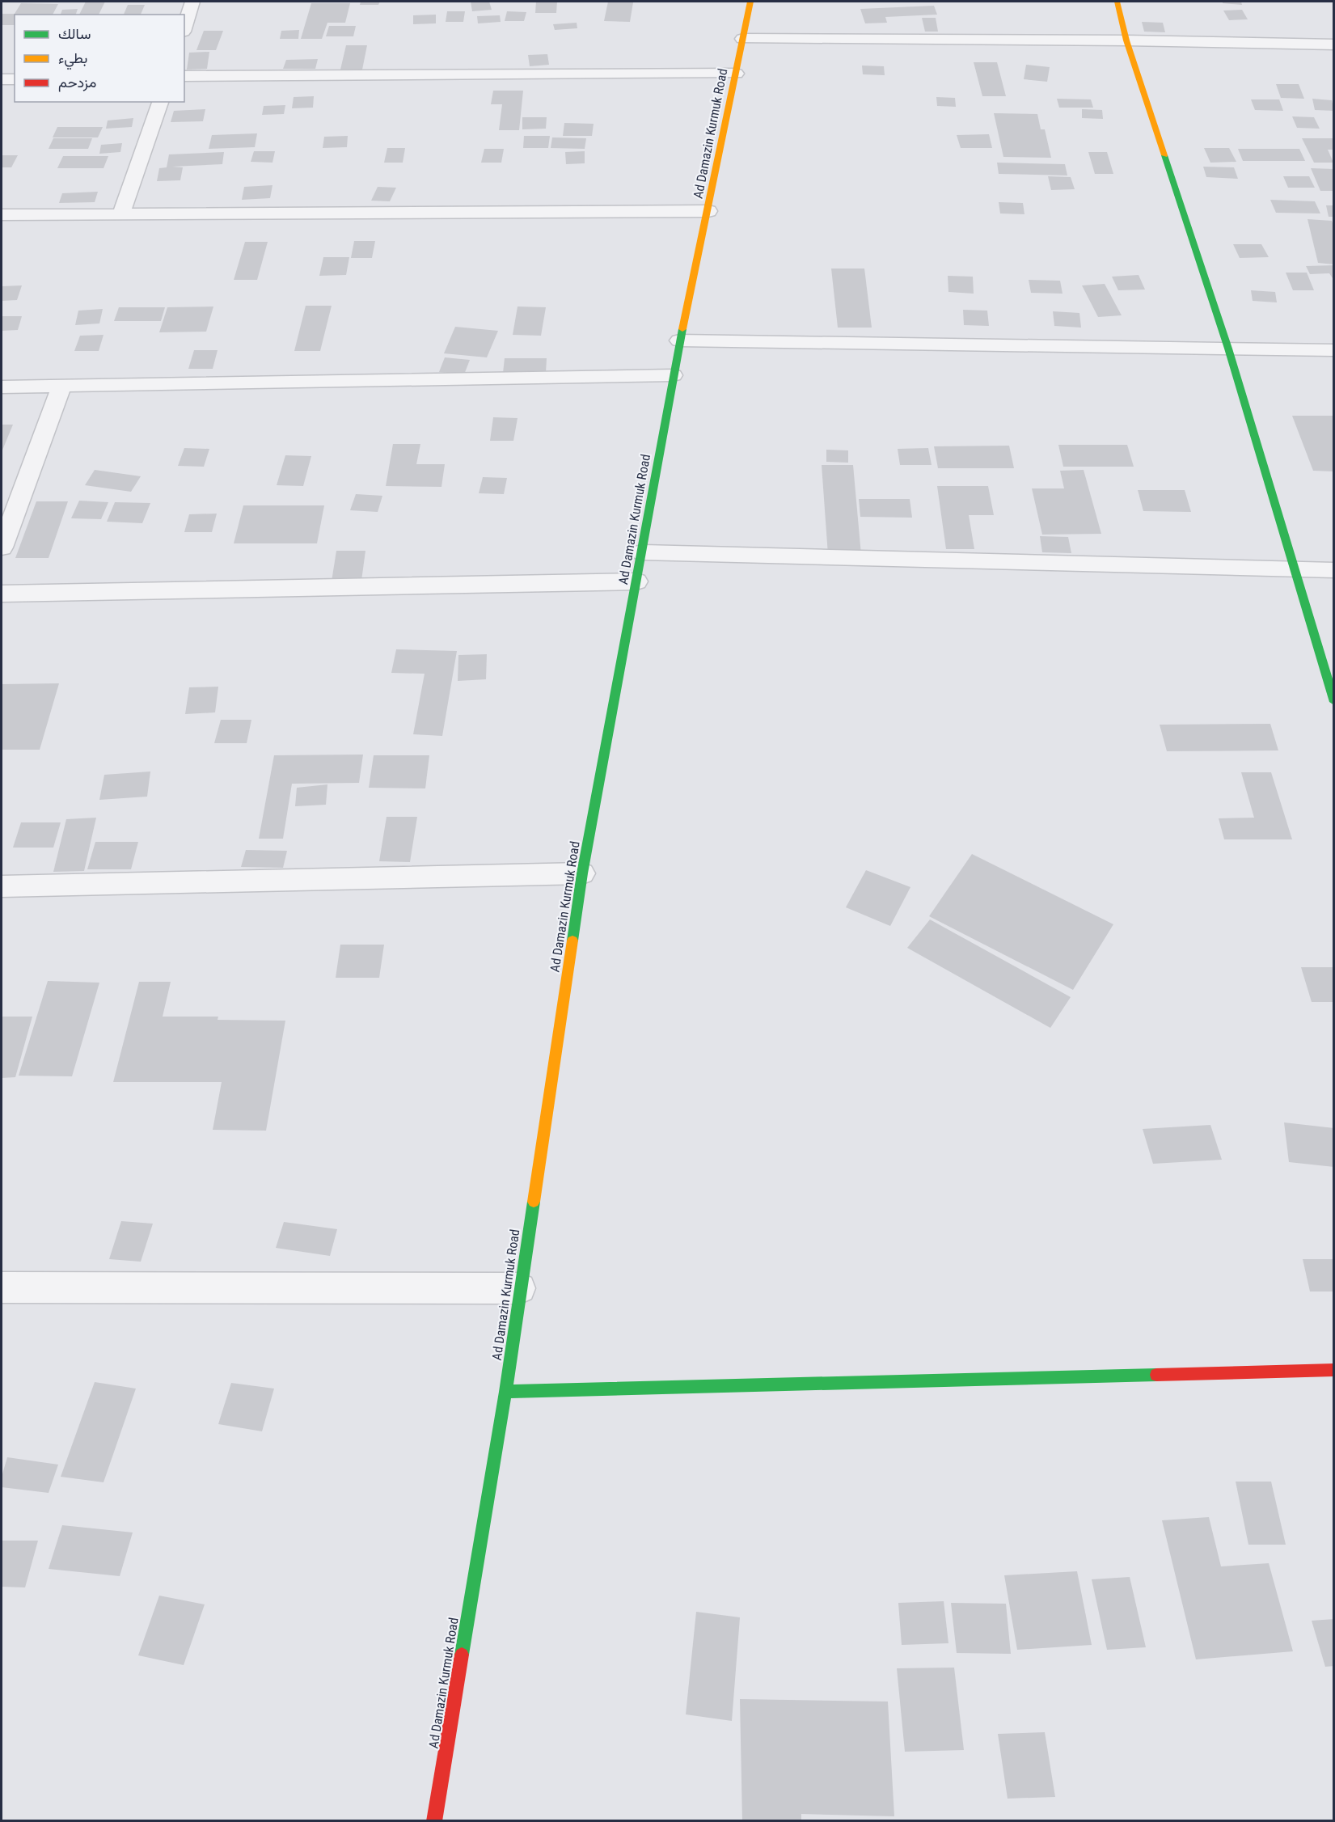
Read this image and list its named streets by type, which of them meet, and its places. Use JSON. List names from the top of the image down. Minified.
{"streets":{"main road":["Ad Damazin Kurmuk Road"]},"legend":["سالك","بطيء","مزدحم"]}
